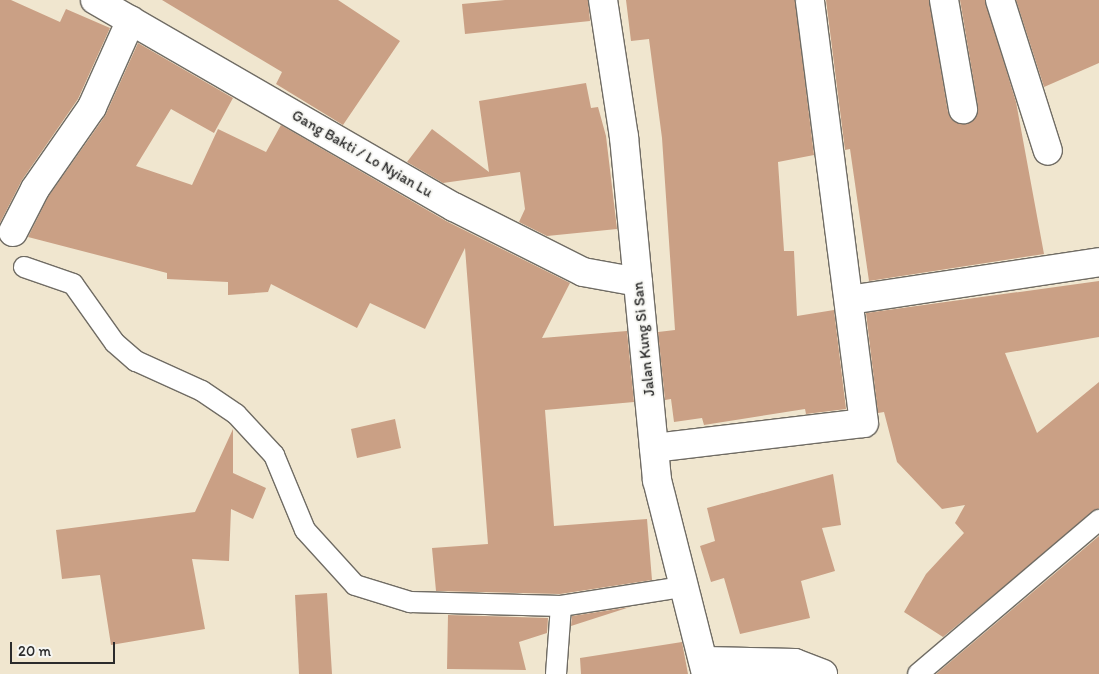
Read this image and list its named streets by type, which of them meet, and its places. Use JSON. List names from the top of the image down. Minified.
{"streets":{"street":["Gang Bakti / Lo Nyian Lu","Jalan Kung Si San"]},"crossings":[["Gang Bakti / Lo Nyian Lu","Jalan Kung Si San"]],"scale_bar":"20 m"}
